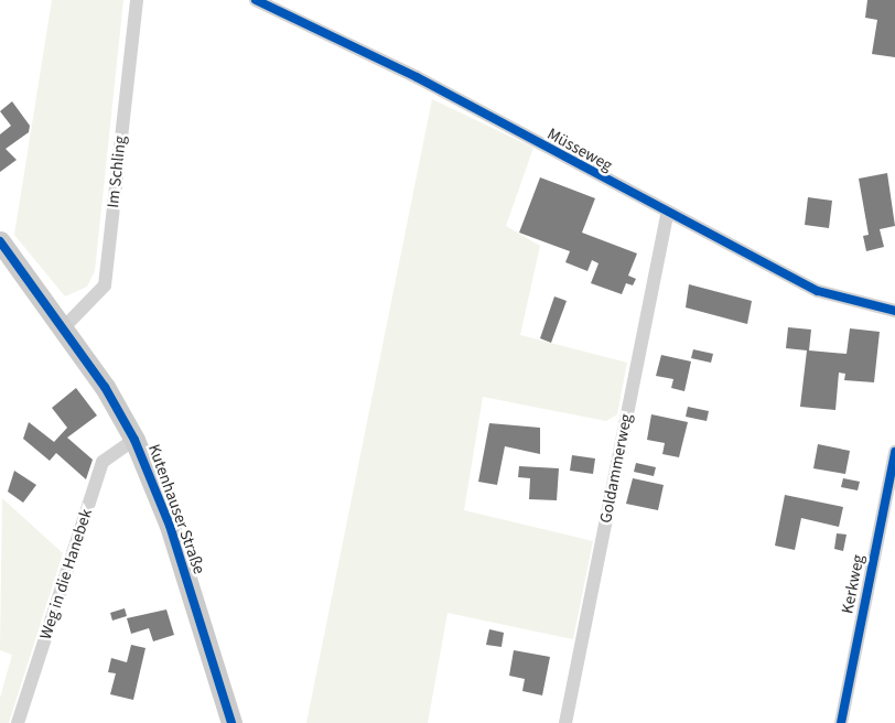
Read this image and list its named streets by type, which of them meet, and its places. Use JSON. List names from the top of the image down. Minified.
{"streets":{"street":["Müsseweg","Im Schling","Goldammerweg","Kutenhauser Straße","Weg in die Hanebek","Kerkweg"]},"crossings":[["Müsseweg","Goldammerweg"],["Im Schling","Kutenhauser Straße"],["Kutenhauser Straße","Weg in die Hanebek"]]}
